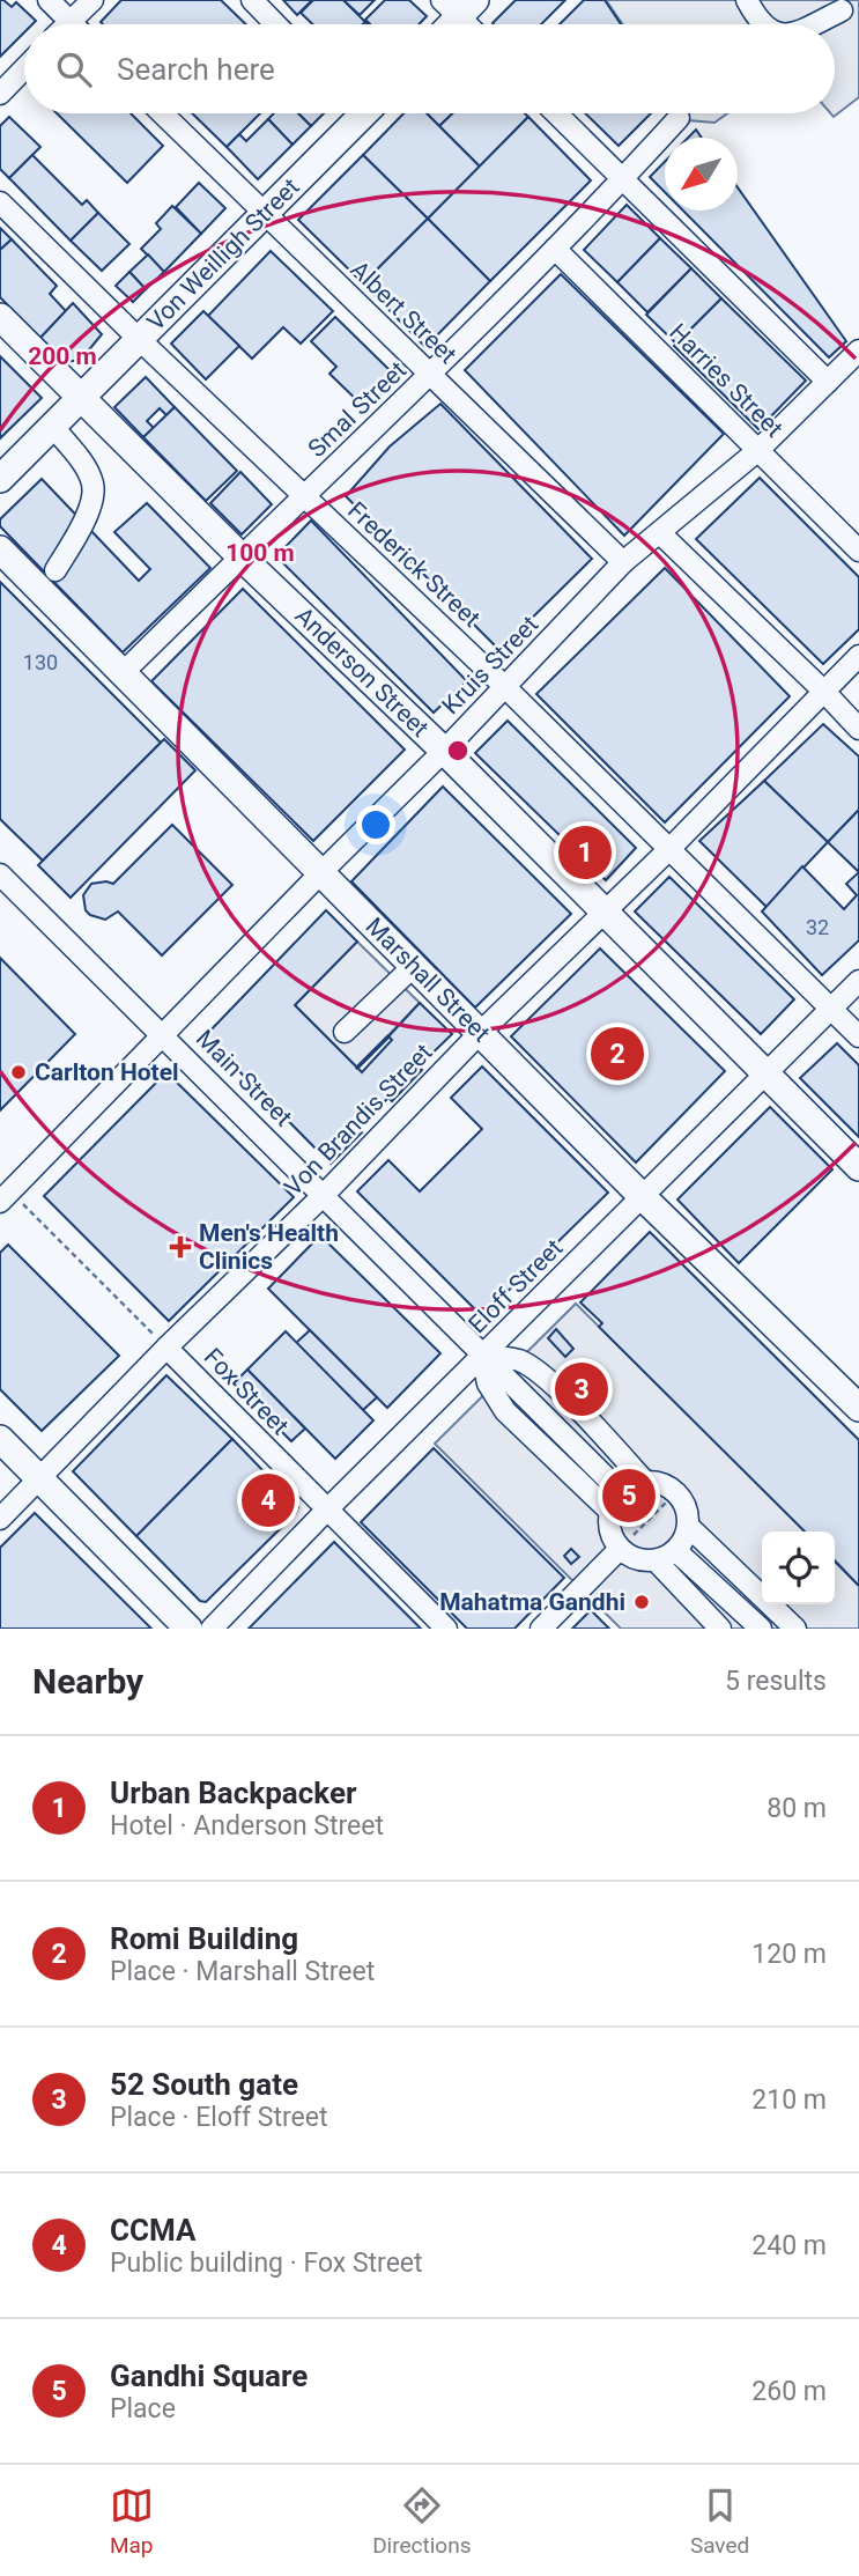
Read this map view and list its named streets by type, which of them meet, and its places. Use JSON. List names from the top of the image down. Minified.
{"streets":{"main road":["Von Weilligh Street","Anderson Street","Marshall Street"],"street":["Albert Street","Harries Street","Smal Street","Frederick Street","Kruis Street","Main Street","Von Brandis Street","Eloff Street","Fox Street"]},"crossings":[["Von Weilligh Street","Albert Street"],["Von Weilligh Street","Frederick Street"],["Von Weilligh Street","Anderson Street"],["Albert Street","Smal Street"],["Albert Street","Kruis Street"],["Harries Street","Smal Street"],["Harries Street","Kruis Street"],["Smal Street","Frederick Street"],["Smal Street","Anderson Street"],["Smal Street","Marshall Street"],["Frederick Street","Kruis Street"],["Frederick Street","Von Brandis Street"],["Frederick Street","Eloff Street"],["Kruis Street","Anderson Street"],["Kruis Street","Marshall Street"],["Kruis Street","Main Street"],["Kruis Street","Fox Street"],["Anderson Street","Von Brandis Street"],["Anderson Street","Eloff Street"],["Marshall Street","Von Brandis Street"],["Marshall Street","Eloff Street"],["Main Street","Von Brandis Street"],["Main Street","Eloff Street"],["Von Brandis Street","Fox Street"],["Eloff Street","Fox Street"]],"places":{"other":["Carlton Hotel","Mahatma Gandhi"],"health":["Men's Health Clinics"]},"house_numbers":["130","32"],"north":"bottom left","page":{"search":"Search here","pins":["1","2","3","5","4"],"heading":["Nearby","5 results"],"list":[{"mark":"1","name":"Urban Backpacker","note":"Hotel · Anderson Street","value":"80 m"},{"mark":"2","name":"Romi Building","note":"Place · Marshall Street","value":"120 m"},{"mark":"3","name":"52 South gate","note":"Place · Eloff Street","value":"210 m"},{"mark":"4","name":"CCMA","note":"Public building · Fox Street","value":"240 m"},{"mark":"5","name":"Gandhi Square","note":"Place","value":"260 m"}],"nav":["Map","Directions","Saved"]},"rings":["200 m","100 m"]}
